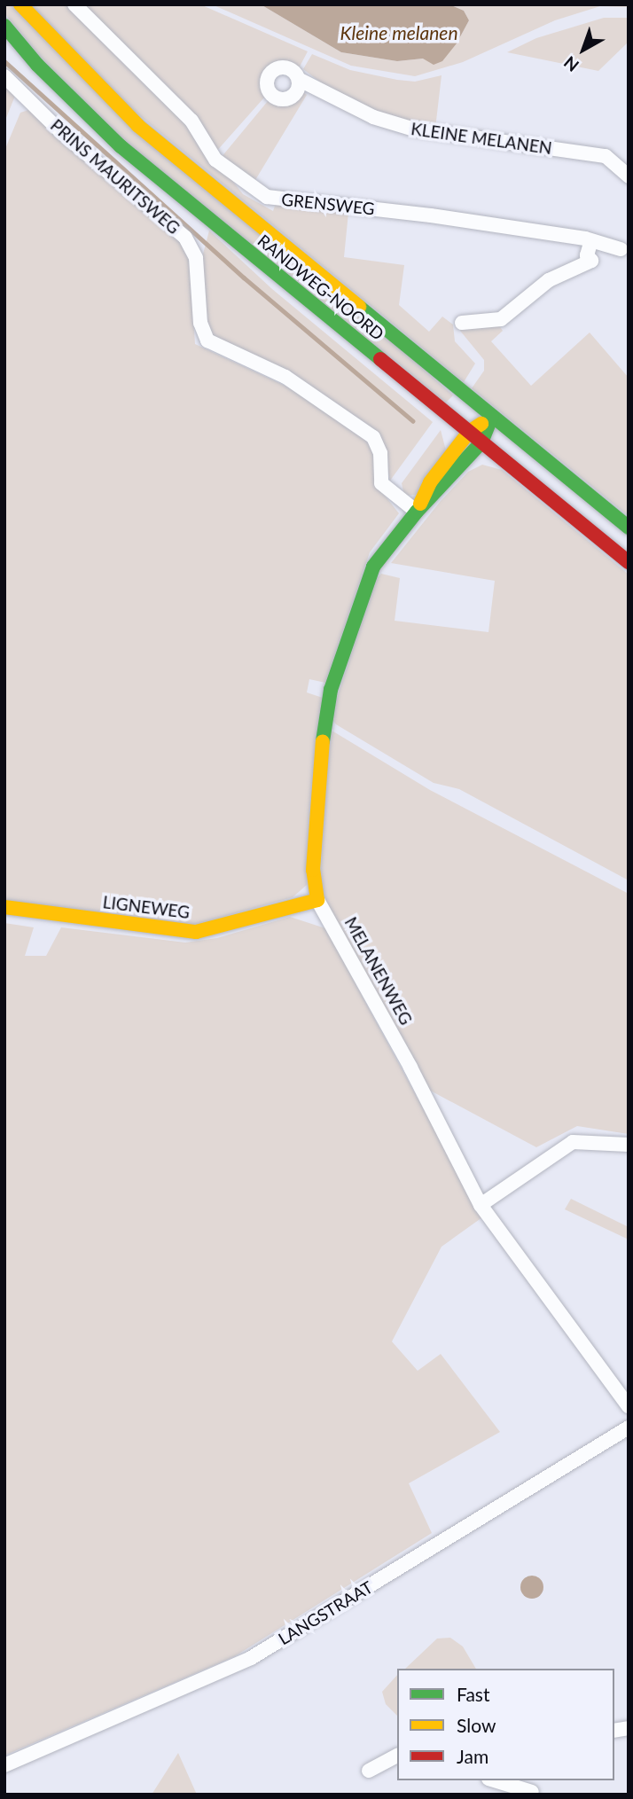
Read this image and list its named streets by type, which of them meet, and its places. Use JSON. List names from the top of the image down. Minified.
{"streets":{"main road":["RANDWEG-NOORD","LIGNEWEG","MELANENWEG"],"street":["KLEINE MELANEN","PRINS MAURITSWEG","GRENSWEG","LANGSTRAAT"]},"crossings":[["PRINS MAURITSWEG","MELANENWEG"],["RANDWEG-NOORD","MELANENWEG"],["LIGNEWEG","MELANENWEG"]],"water":["Kleine melanen"],"legend":["Fast","Slow","Jam"],"north":"bottom left"}
